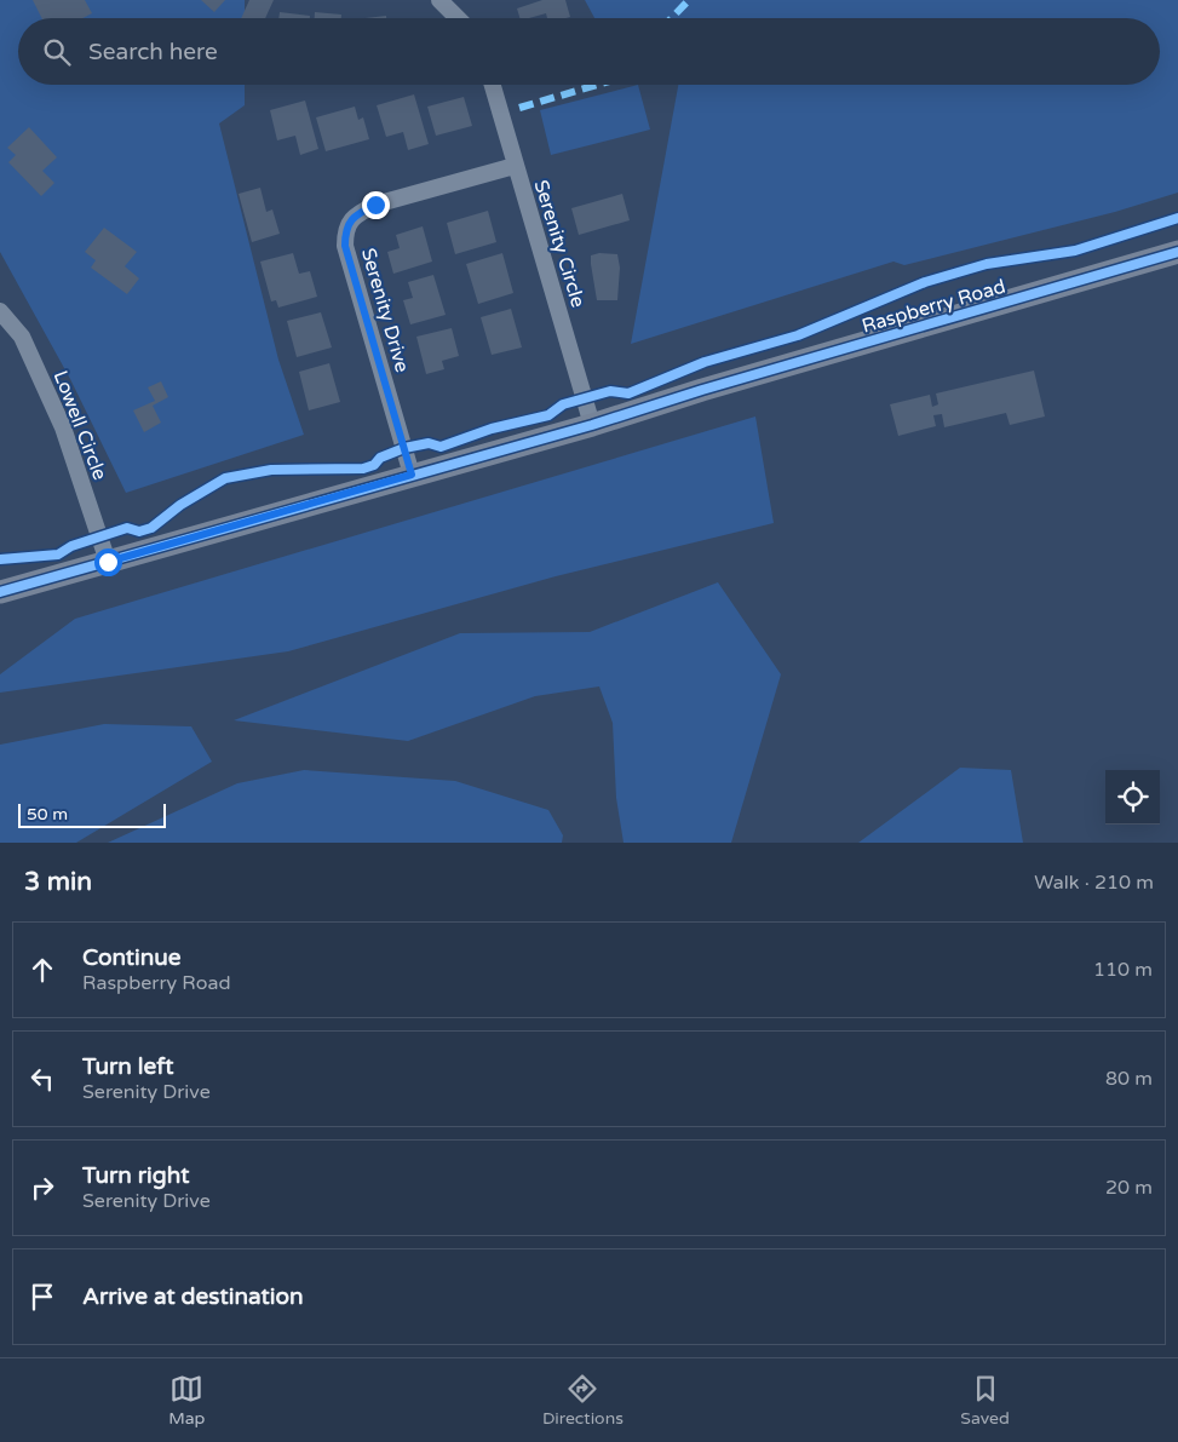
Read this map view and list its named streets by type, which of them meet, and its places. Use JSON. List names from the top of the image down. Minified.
{"streets":{"street":["Serenity Circle","Raspberry Road","Serenity Drive","Lowell Circle"]},"crossings":[["Serenity Circle","Raspberry Road"],["Serenity Circle","Serenity Drive"],["Raspberry Road","Serenity Drive"],["Raspberry Road","Lowell Circle"]],"scale_bar":"50 m","page":{"search":"Search here","scale":"50 m","heading":["3 min","Walk · 210 m"],"list":[["Continue","Raspberry Road","110 m"],["Turn left","Serenity Drive","80 m"],["Turn right","Serenity Drive","20 m"],"Arrive at destination"],"nav":["Map","Directions","Saved"]}}
